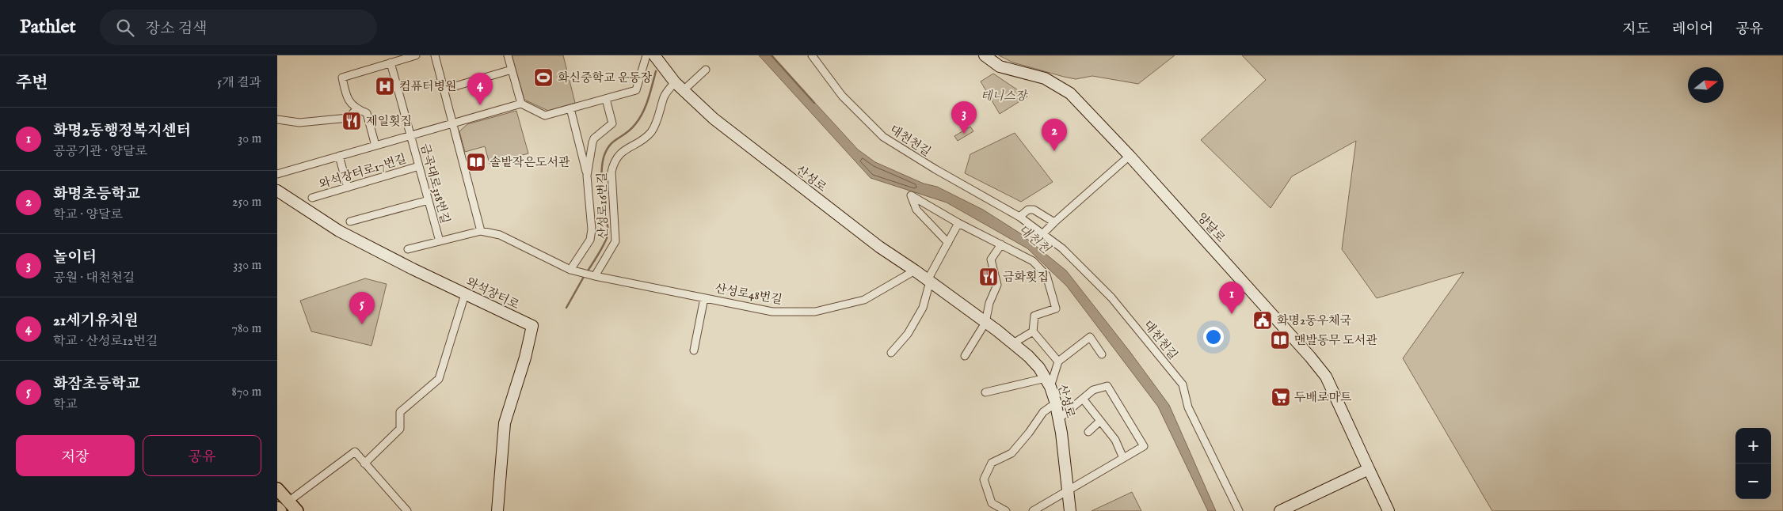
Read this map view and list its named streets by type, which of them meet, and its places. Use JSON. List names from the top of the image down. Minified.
{"streets":{"main road":["산성로","양달로","와석장터로"],"street":["대천천길","와석장터로17번길","금곡대로318번길","산성로16번길","산성로48번길"]},"crossings":[["와석장터로17번길","금곡대로318번길"],["산성로","산성로16번길"],["산성로","산성로48번길"],["산성로16번길","산성로48번길"]],"water":["대천천"],"parks":["테니스장"],"places":{"sports":["화신중학교 운동장"],"hospital":["컴퓨터병원"],"restaurant":["제일횟집","금화횟집"],"library":["솔밭작은도서관","맨발동무 도서관"],"public building":["화명2동우체국"],"supermarket":["두배로마트"]},"north":"right","page":{"header":"Pathlet","search":"장소 검색","nav":["지도","레이어","공유"],"heading":["주변","5개 결과"],"pins":["4","3","2","1","5"],"list":[{"mark":"1","name":"화명2동행정복지센터","note":"공공기관 · 양달로","value":"30 m"},{"mark":"2","name":"화명초등학교","note":"학교 · 양달로","value":"250 m"},{"mark":"3","name":"놀이터","note":"공원 · 대천천길","value":"330 m"},{"mark":"4","name":"21세기유치원","note":"학교 · 산성로12번길","value":"780 m"},{"mark":"5","name":"화잠초등학교","note":"학교","value":"870 m"}],"buttons":["저장","공유"],"map_buttons":["+","−"]}}
